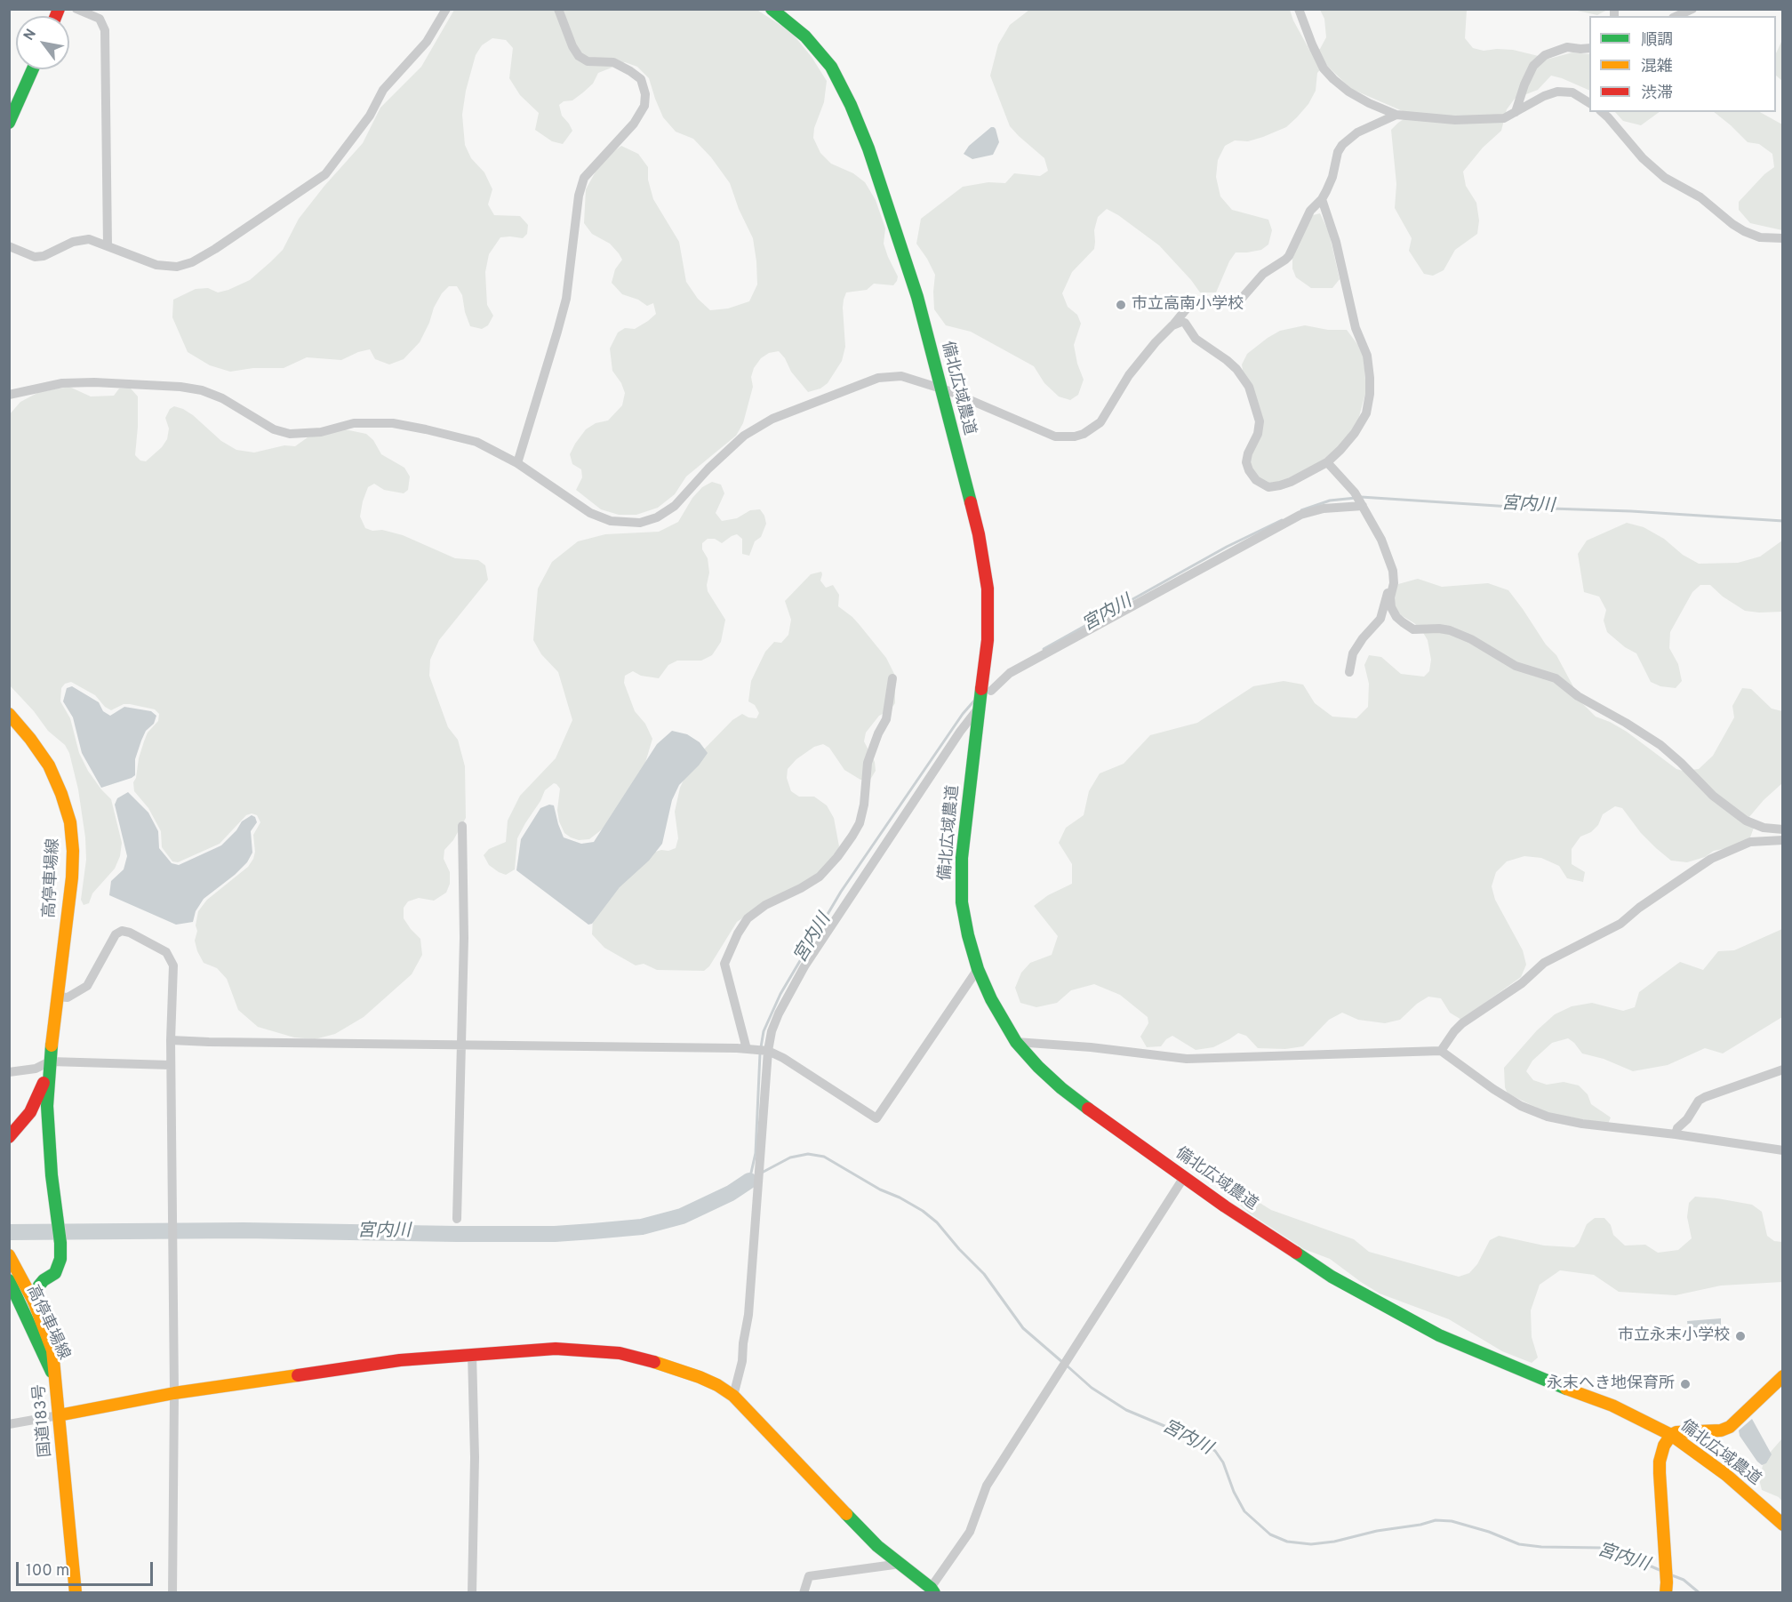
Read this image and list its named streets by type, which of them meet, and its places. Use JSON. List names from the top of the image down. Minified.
{"streets":{"main road":["備北広域農道","高停車場線","国道183号"]},"crossings":[["高停車場線","国道183号"]],"water":["宮内川"],"places":["市立高南小学校","市立永末小学校","永末へき地保育所"],"legend":["順調","混雑","渋滞"],"scale_bar":"100 m","north":"top left"}
